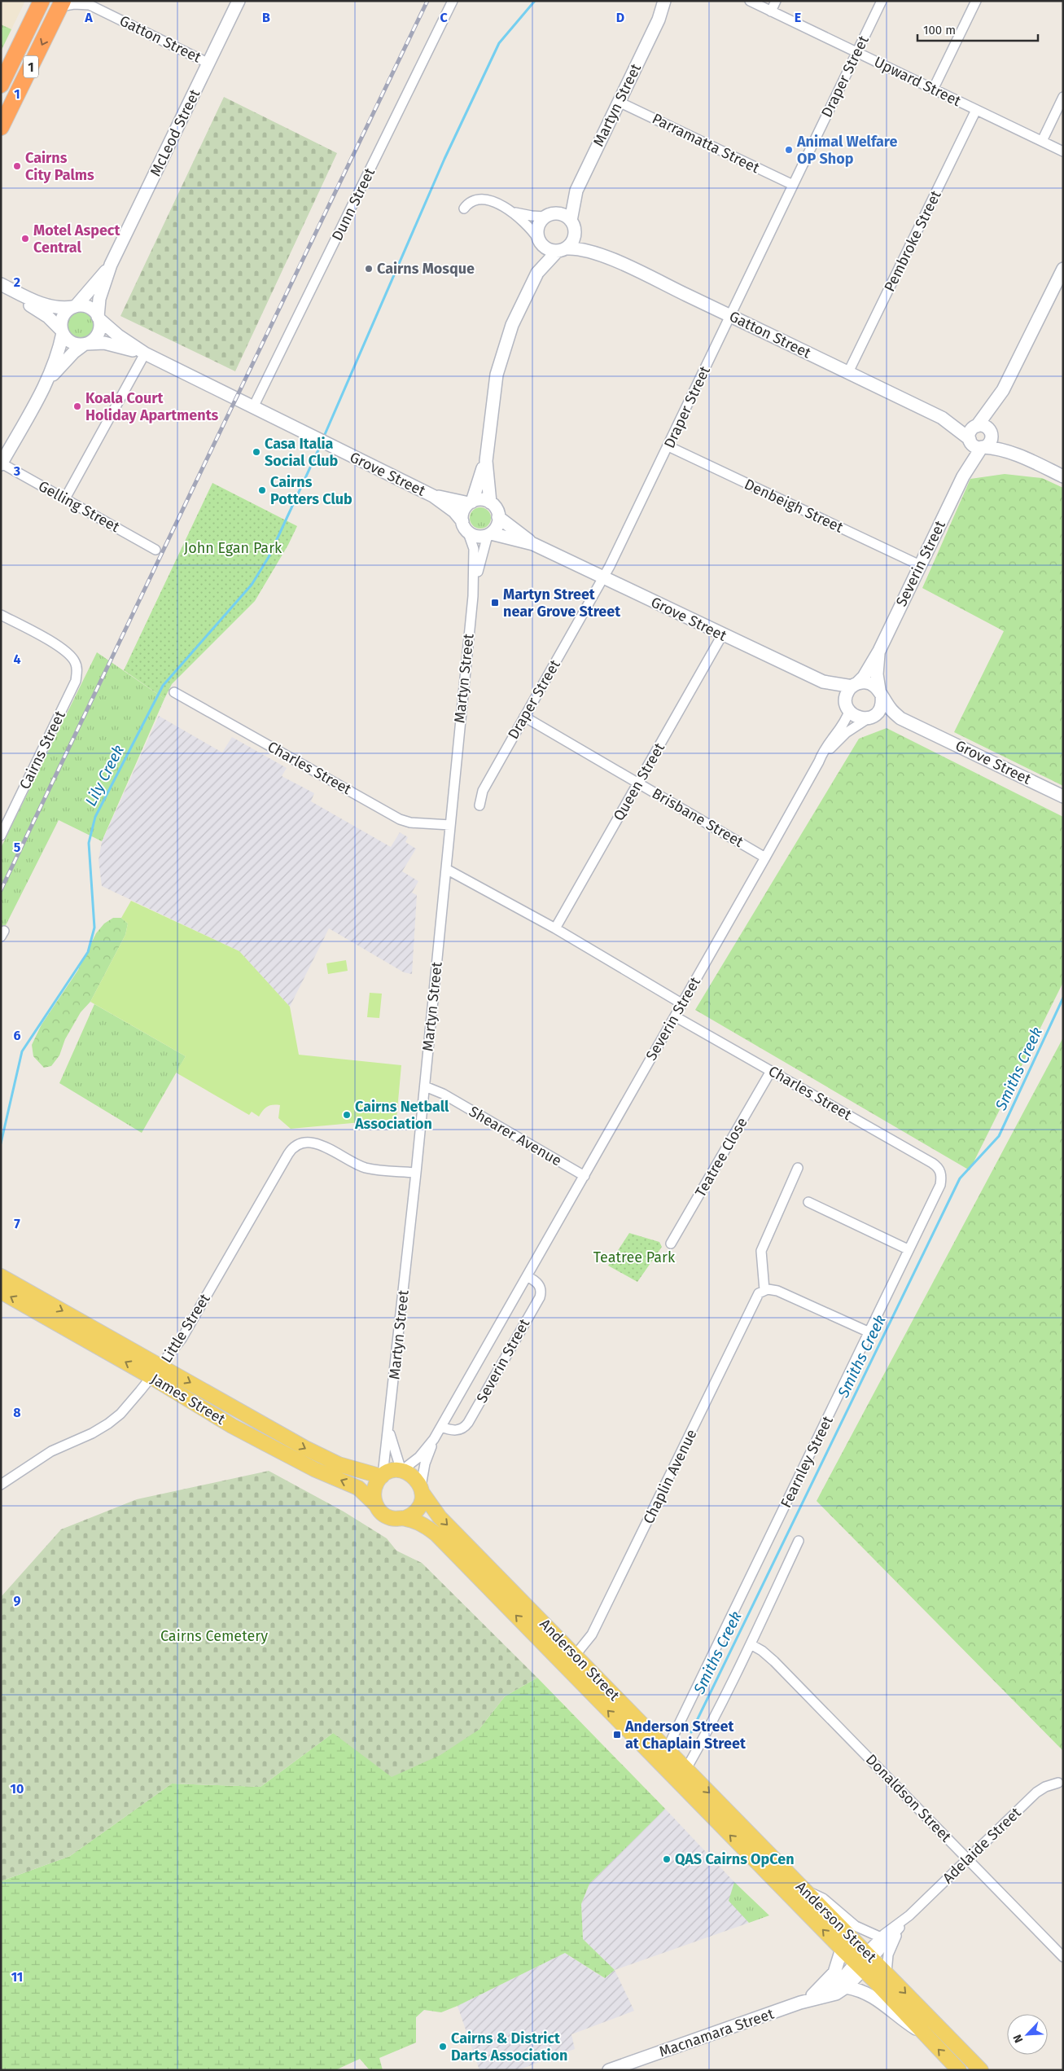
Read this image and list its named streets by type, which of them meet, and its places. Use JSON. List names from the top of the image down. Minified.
{"streets":{"highway":["1"],"main road":["James Street","Anderson Street"],"street":["Gatton Street","Draper Street","Upward Street","Martyn Street","McLeod Street","Parramatta Street","Dunn Street","Pembroke Street","Grove Street","Denbeigh Street","Gelling Street","Severin Street","Cairns Street","Charles Street","Queen Street","Brisbane Street","Shearer Avenue","Teatree Close","Little Street","Fearnley Street","Chaplin Avenue","Donaldson Street","Adelaide Street","Macnamara Street"]},"crossings":[["Gatton Street","1"],["Gatton Street","Draper Street"],["Gatton Street","Martyn Street"],["Gatton Street","McLeod Street"],["Gatton Street","Pembroke Street"],["Gatton Street","Severin Street"],["Draper Street","Upward Street"],["Draper Street","Parramatta Street"],["Draper Street","Grove Street"],["Draper Street","Denbeigh Street"],["Draper Street","Brisbane Street"],["Upward Street","Pembroke Street"],["Martyn Street","Parramatta Street"],["Martyn Street","Grove Street"],["Martyn Street","Severin Street"],["Martyn Street","Charles Street"],["Martyn Street","Shearer Avenue"],["Martyn Street","Little Street"],["Martyn Street","James Street"],["Martyn Street","Anderson Street"],["McLeod Street","Grove Street"],["Dunn Street","Grove Street"],["Grove Street","Severin Street"],["Grove Street","Queen Street"],["Denbeigh Street","Severin Street"],["Severin Street","Charles Street"],["Severin Street","Brisbane Street"],["Severin Street","Shearer Avenue"],["Severin Street","James Street"],["Severin Street","Anderson Street"],["Charles Street","Teatree Close"],["Charles Street","Fearnley Street"],["Queen Street","Brisbane Street"],["Little Street","James Street"],["James Street","Anderson Street"],["Fearnley Street","Anderson Street"],["Chaplin Avenue","Anderson Street"],["Anderson Street","Adelaide Street"],["Anderson Street","Macnamara Street"],["Donaldson Street","Adelaide Street"],["Adelaide Street","Macnamara Street"]],"water":["Lily Creek","Smiths Creek"],"parks":["John Egan Park","Teatree Park","Cairns Cemetery"],"places":{"other":["Animal Welfare OP Shop","Cairns City Palms","Motel Aspect Central","Cairns Mosque","Koala Court Holiday Apartments","Casa Italia Social Club","Cairns Potters Club","Cairns Netball Association","QAS Cairns OpCen","Cairns & District Darts Association"],"transit":["Martyn Street near Grove Street","Anderson Street at Chaplain Street"]},"scale_bar":"100 m","north":"bottom left","grid":{"columns":["A","B","C","D","E"],"rows":["1","2","3","4","5","6","7","8","9","10","11"]}}
